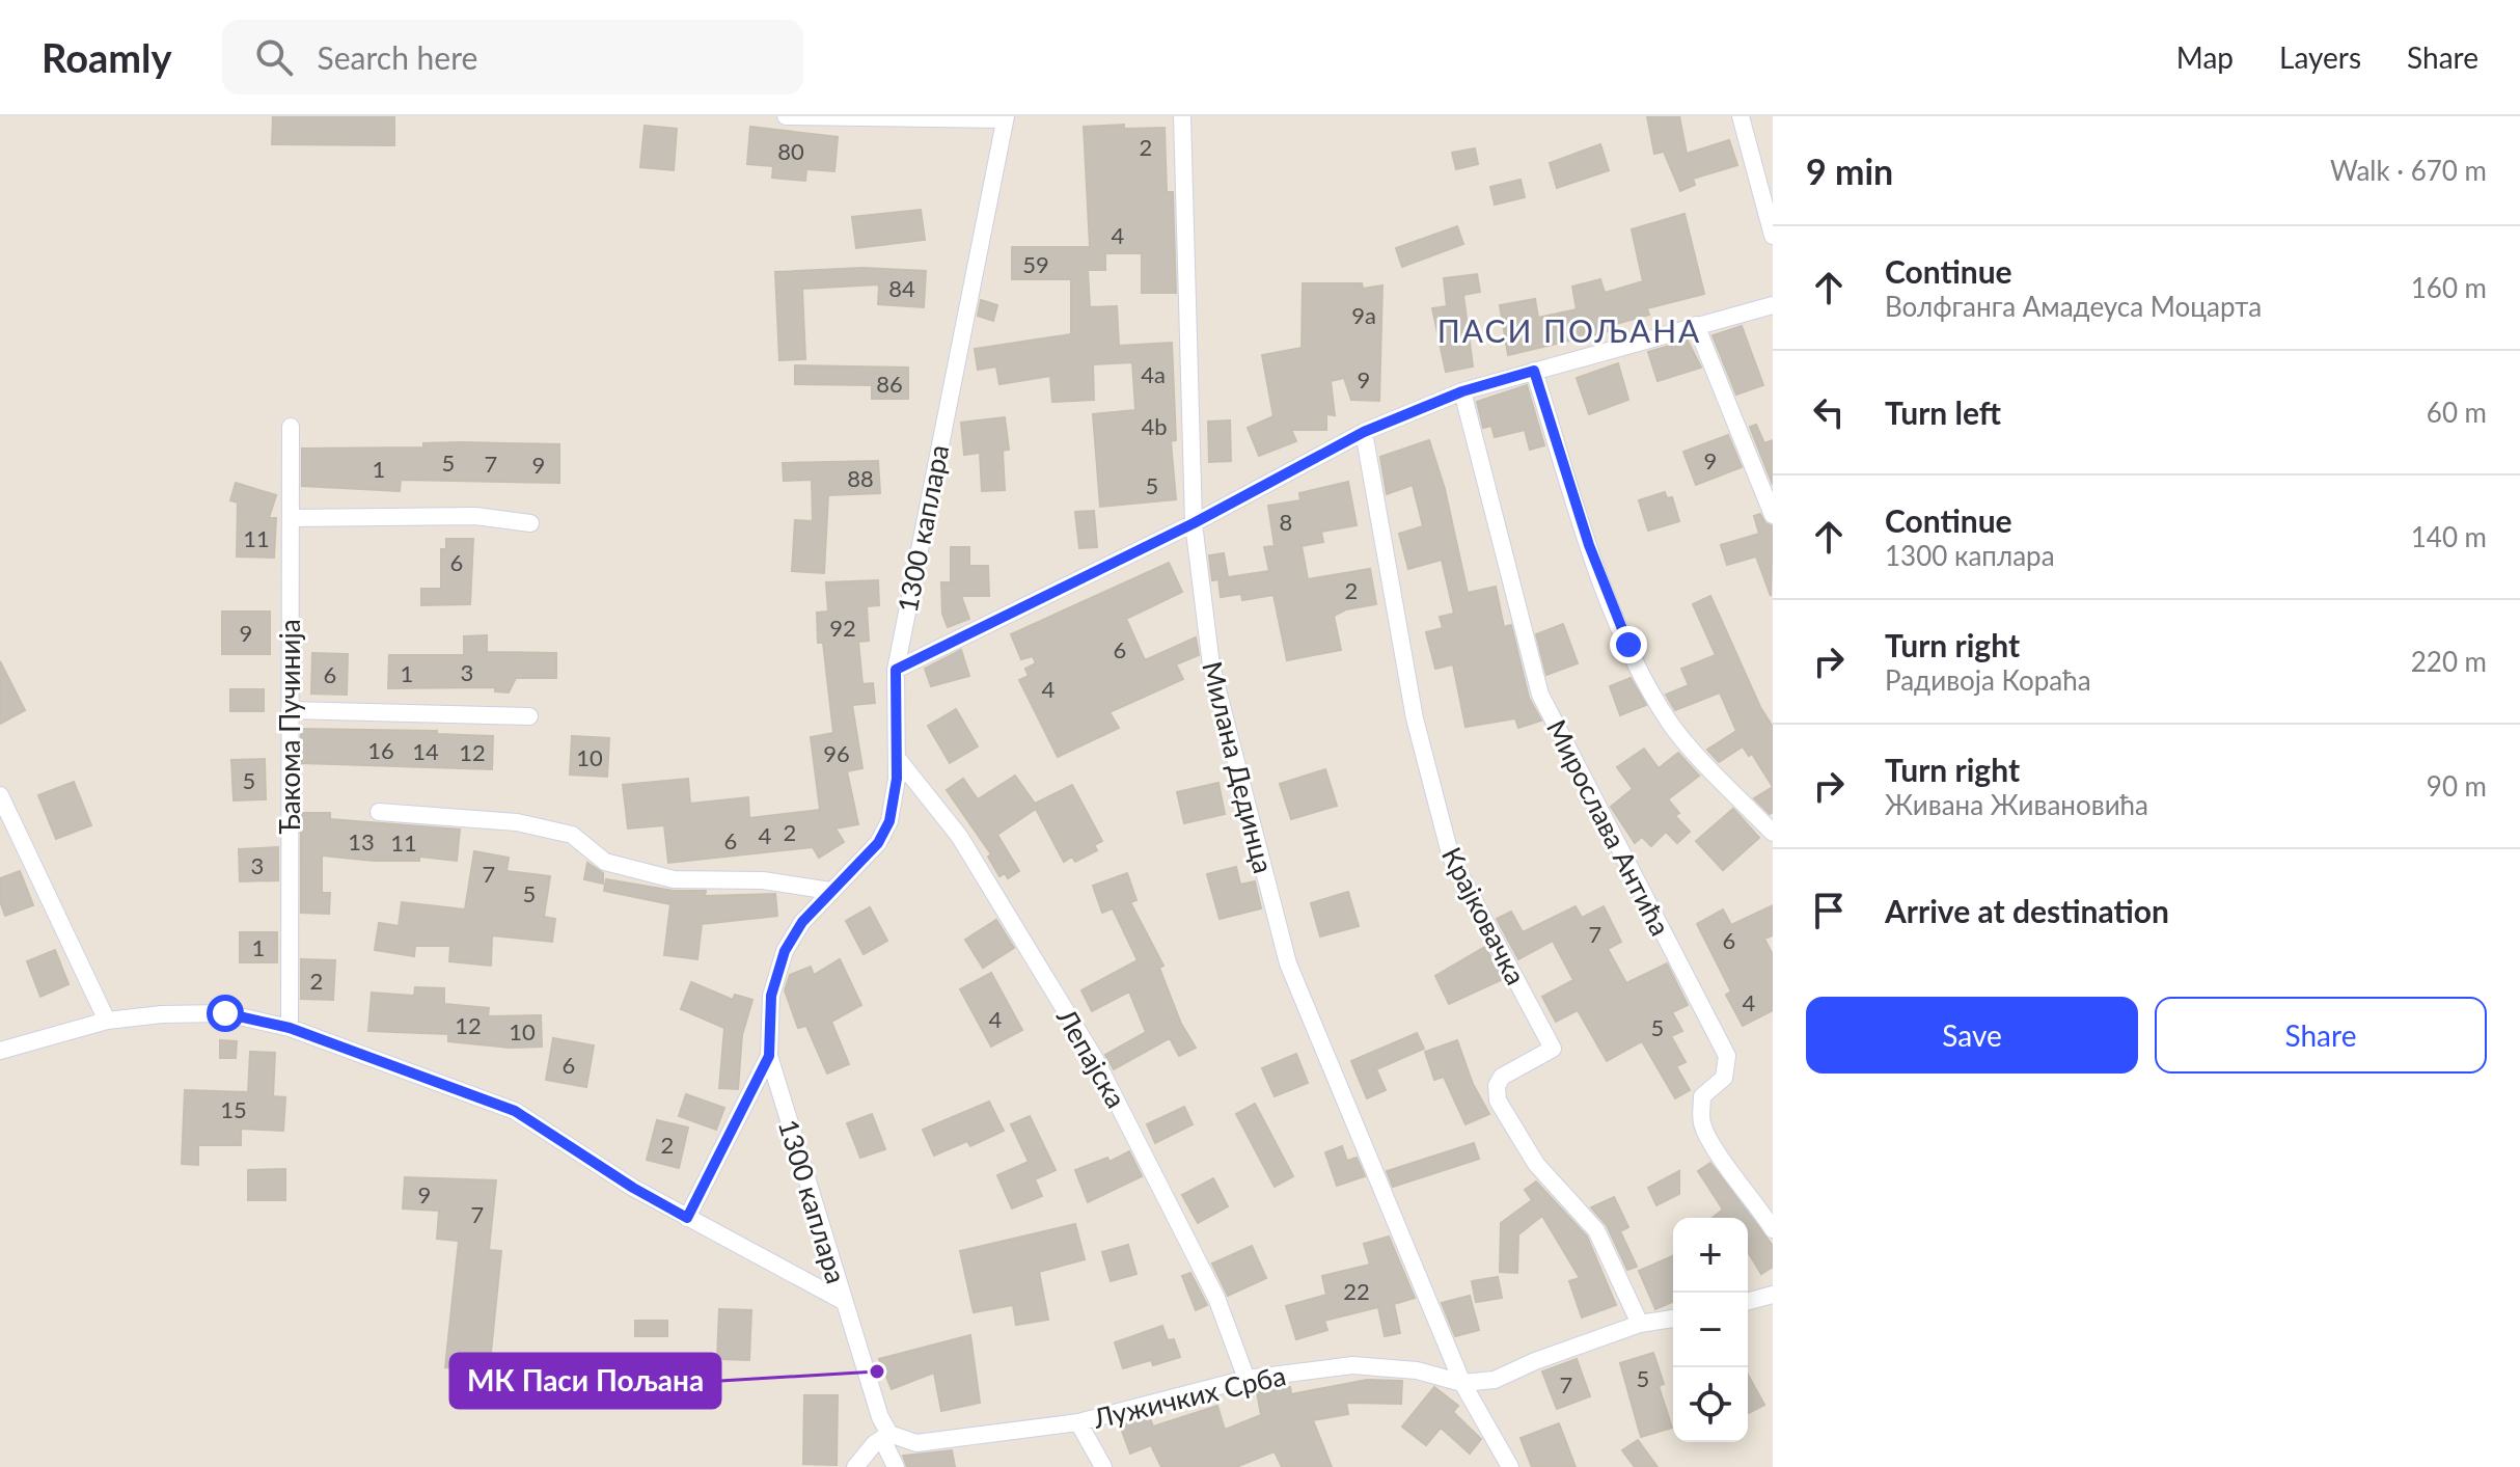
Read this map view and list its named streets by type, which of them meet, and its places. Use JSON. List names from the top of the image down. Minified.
{"streets":{"street":["1300 каплара","Ђакома Пучинија","Милана Дединца","Мирослава Антића","Крајковачка","Лепајска","Лужичких Срба"]},"crossings":[["1300 каплара","Лепајска"],["1300 каплара","Лужичких Срба"],["Милана Дединца","Лужичких Срба"],["Крајковачка","Лужичких Срба"],["Лепајска","Лужичких Срба"]],"districts":["ПАСИ ПОЉАНА"],"places":["МК Паси Пољана"],"house_numbers":["2","80","4","59","84","9a","4a","9","86","4b","9","5","7","9","1","88","5","8","11","6","2","92","9","6","3","1","6","4","16","14","12","96","10","5","2","4","6","13","11","3","7","5","7","6","1","2","4","4","12","5","10","6","15","2","9","7","22","5","7"],"page":{"header":"Roamly","search":"Search here","nav":["Map","Layers","Share"],"heading":["9 min","Walk · 670 m"],"list":[["Continue","Волфганга Амадеуса Моцарта","160 m"],["Turn left","60 m"],["Continue","1300 каплара","140 m"],["Turn right","Радивоја Кораћа","220 m"],["Turn right","Живана Живановића","90 m"],"Arrive at destination"],"buttons":["Save","Share"],"map_buttons":["+","−"]}}
